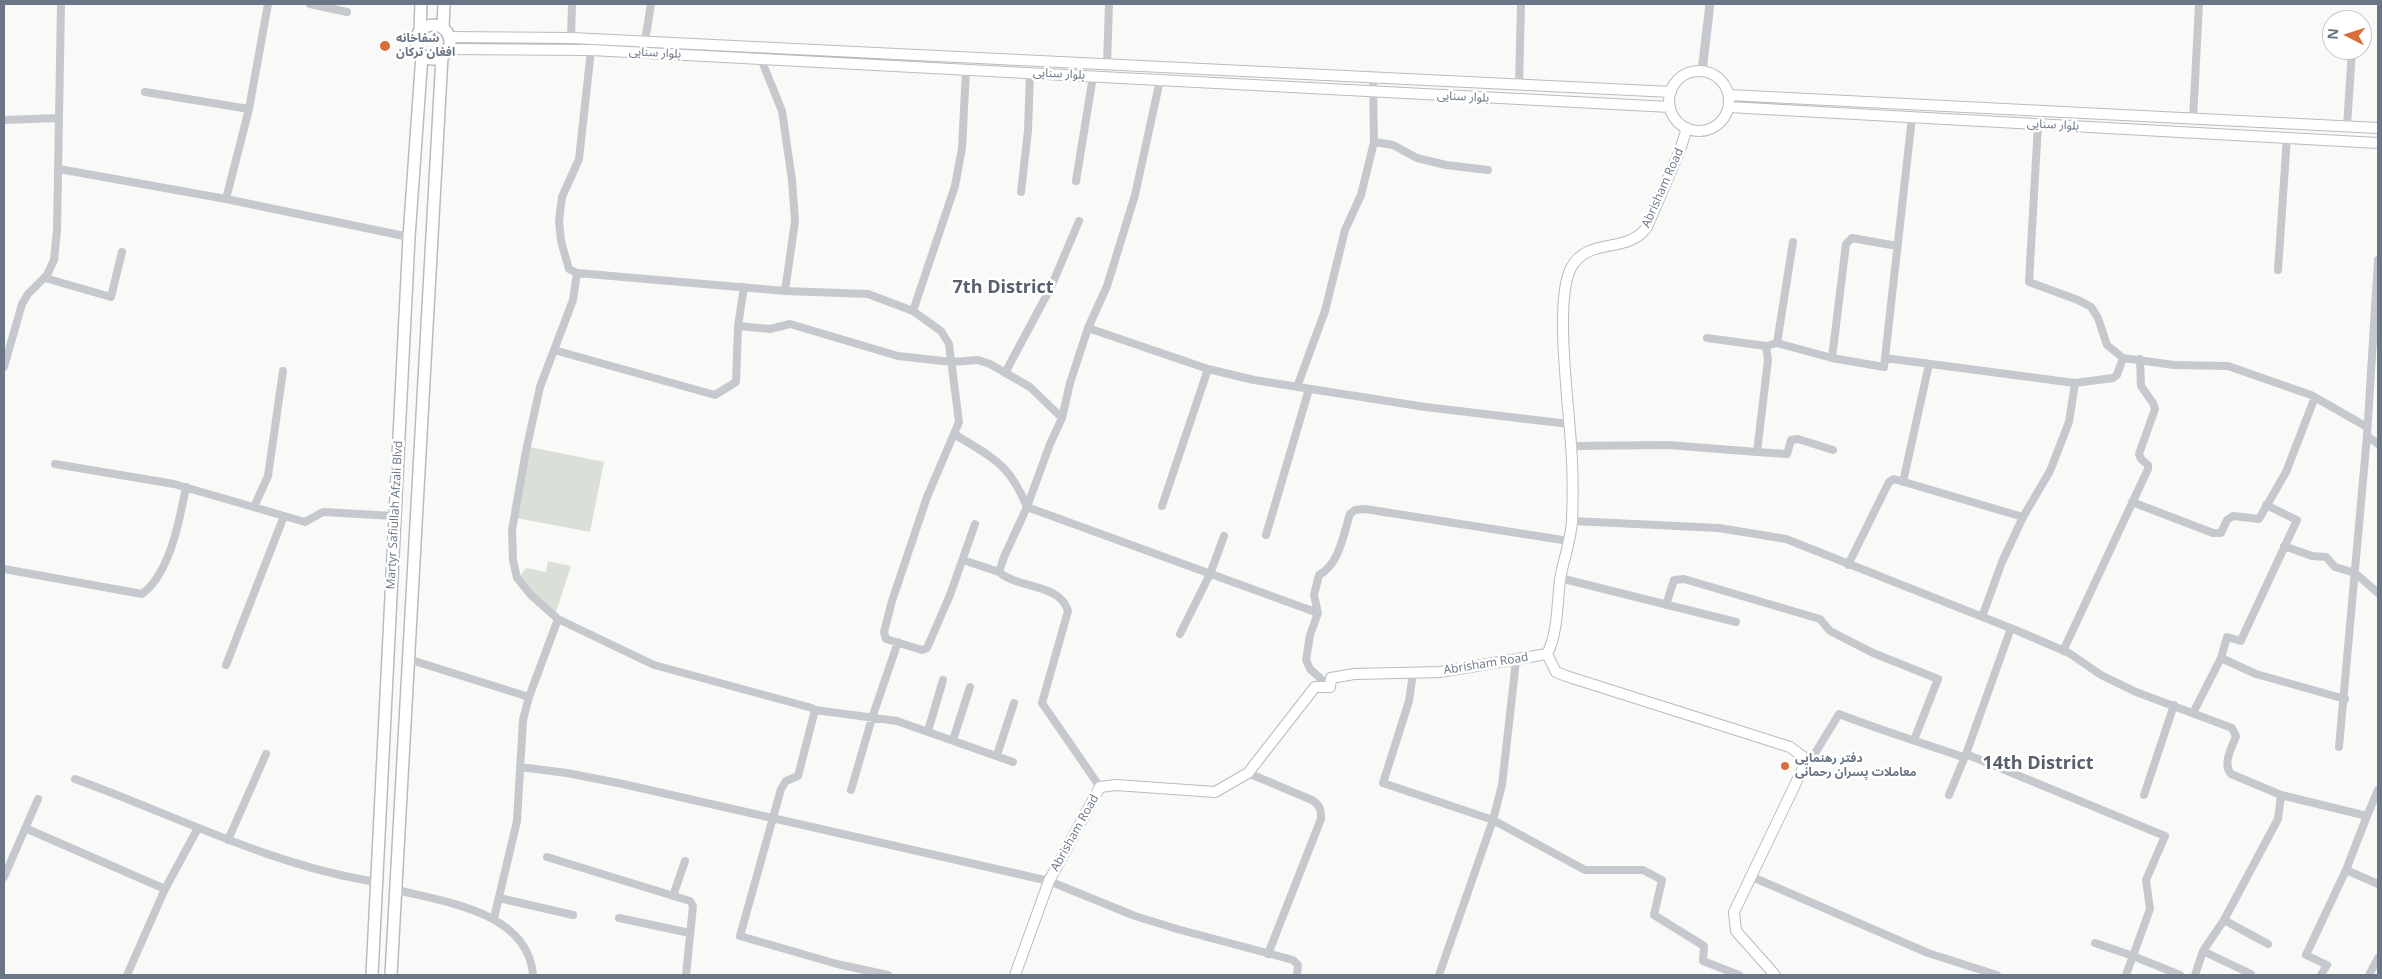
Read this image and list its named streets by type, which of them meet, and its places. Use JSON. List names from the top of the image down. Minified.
{"streets":{"main road":["بلوار سنایی","Abrisham Road","Martyr Safiullah Afzali Blvd"]},"crossings":[["بلوار سنایی","Abrisham Road"],["بلوار سنایی","Martyr Safiullah Afzali Blvd"]],"districts":["7th District","14th District"],"places":["شفاخانه افغان ترکان","دفتر رهنمایی معاملات پسران رحمانی"],"north":"left"}
